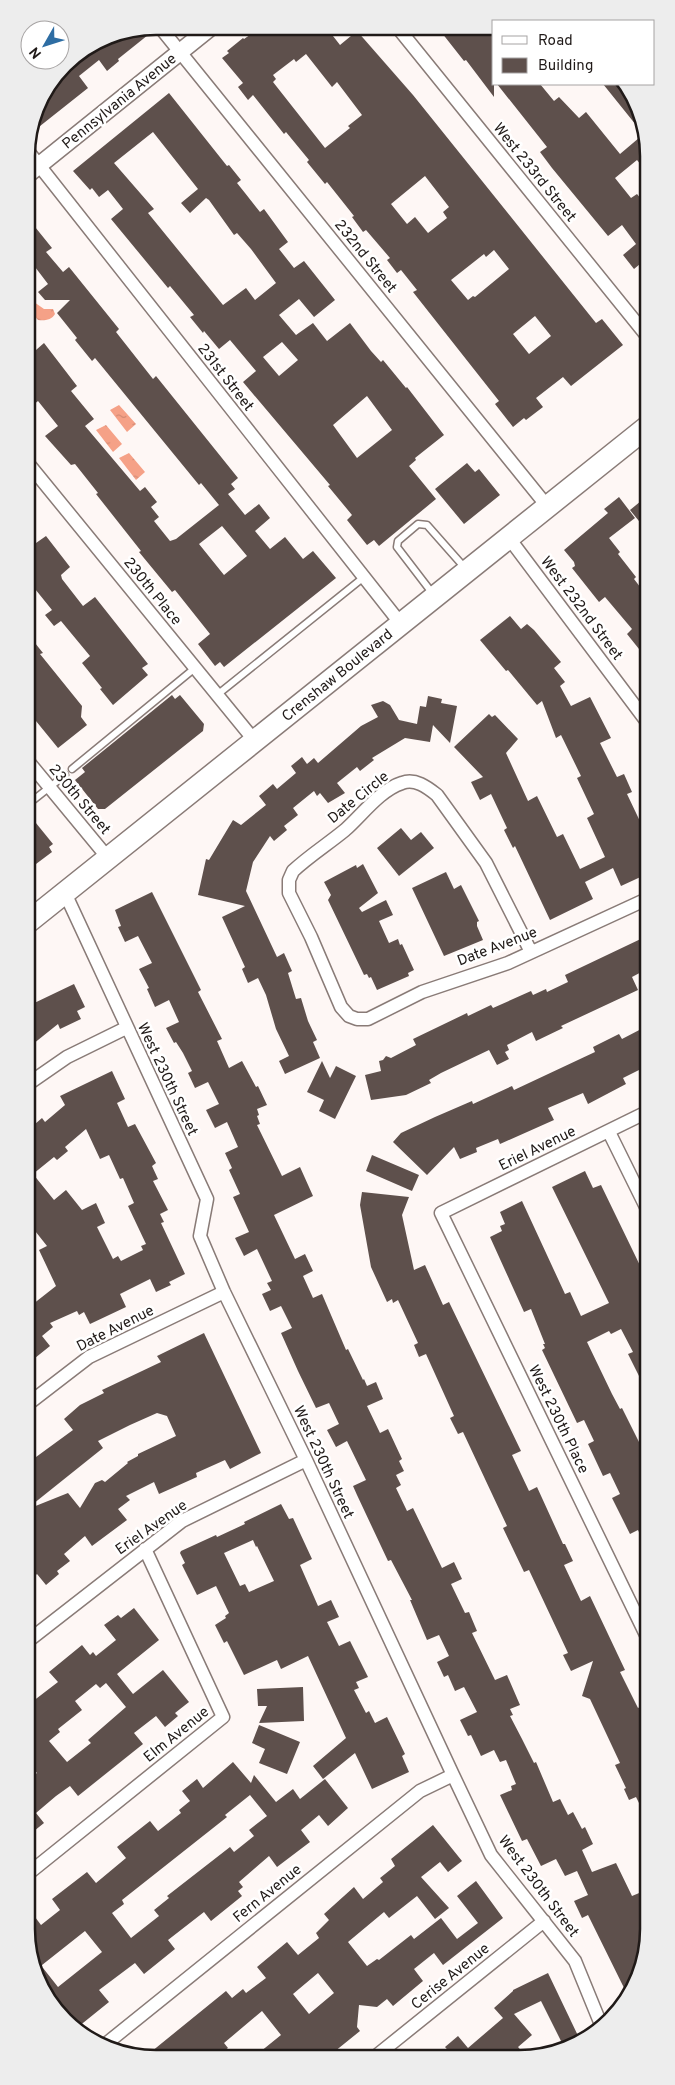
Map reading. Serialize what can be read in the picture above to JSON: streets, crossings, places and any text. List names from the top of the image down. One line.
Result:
{"streets":{"main road":["Crenshaw Boulevard"],"street":["Pennsylvania Avenue","West 233rd Street","232nd Street","231st Street","230th Place","West 232nd Street","Date Circle","230th Street","Date Avenue","West 230th Street","Eriel Avenue","West 230th Place","Elm Avenue","Fern Avenue","Cerise Avenue"]},"crossings":[["Pennsylvania Avenue","232nd Street"],["232nd Street","Crenshaw Boulevard"],["231st Street","Crenshaw Boulevard"],["230th Place","Crenshaw Boulevard"],["West 232nd Street","Crenshaw Boulevard"],["Crenshaw Boulevard","230th Street"],["Crenshaw Boulevard","West 230th Street"],["Date Circle","Date Avenue"],["Date Avenue","West 230th Street"],["West 230th Street","Eriel Avenue"],["West 230th Street","Fern Avenue"],["West 230th Street","Cerise Avenue"],["Eriel Avenue","West 230th Place"],["Eriel Avenue","Elm Avenue"]],"legend":["Road","Building"],"north":"bottom left"}
